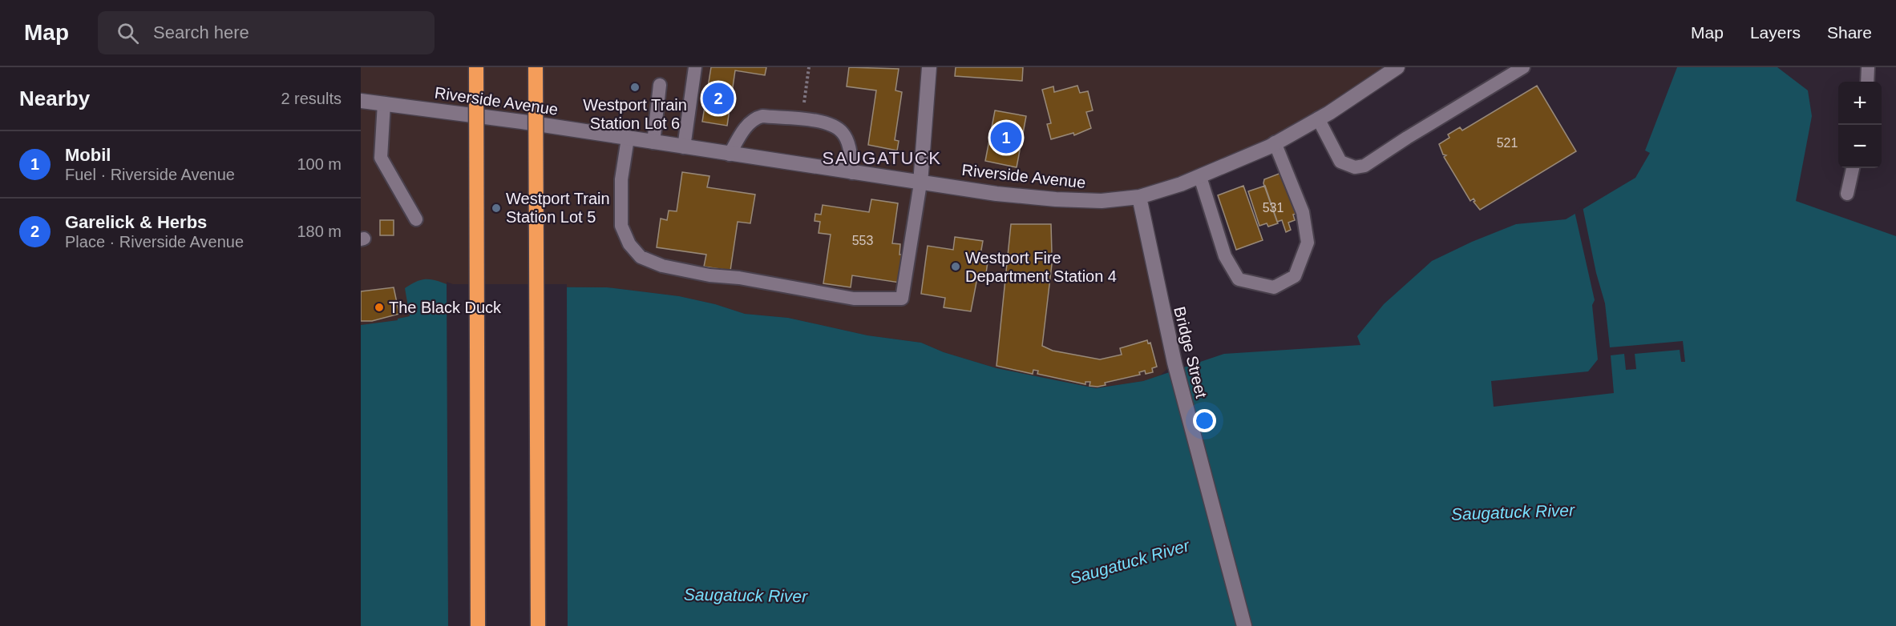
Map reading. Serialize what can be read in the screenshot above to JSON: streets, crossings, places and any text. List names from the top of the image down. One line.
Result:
{"streets":{"main road":["Riverside Avenue","Bridge Street"]},"crossings":[["Riverside Avenue","Bridge Street"]],"districts":["SAUGATUCK"],"water":["Saugatuck River"],"places":["Westport Train Station Lot 6","Westport Train Station Lot 5","Westport Fire Department Station 4","The Black Duck"],"house_numbers":["521","531","553"],"page":{"header":"Map","search":"Search here","nav":["Map","Layers","Share"],"heading":["Nearby","2 results"],"pins":["2","1"],"map_buttons":["+","−"],"list":[{"mark":"1","name":"Mobil","note":"Fuel · Riverside Avenue","value":"100 m"},{"mark":"2","name":"Garelick & Herbs","note":"Place · Riverside Avenue","value":"180 m"}]}}
